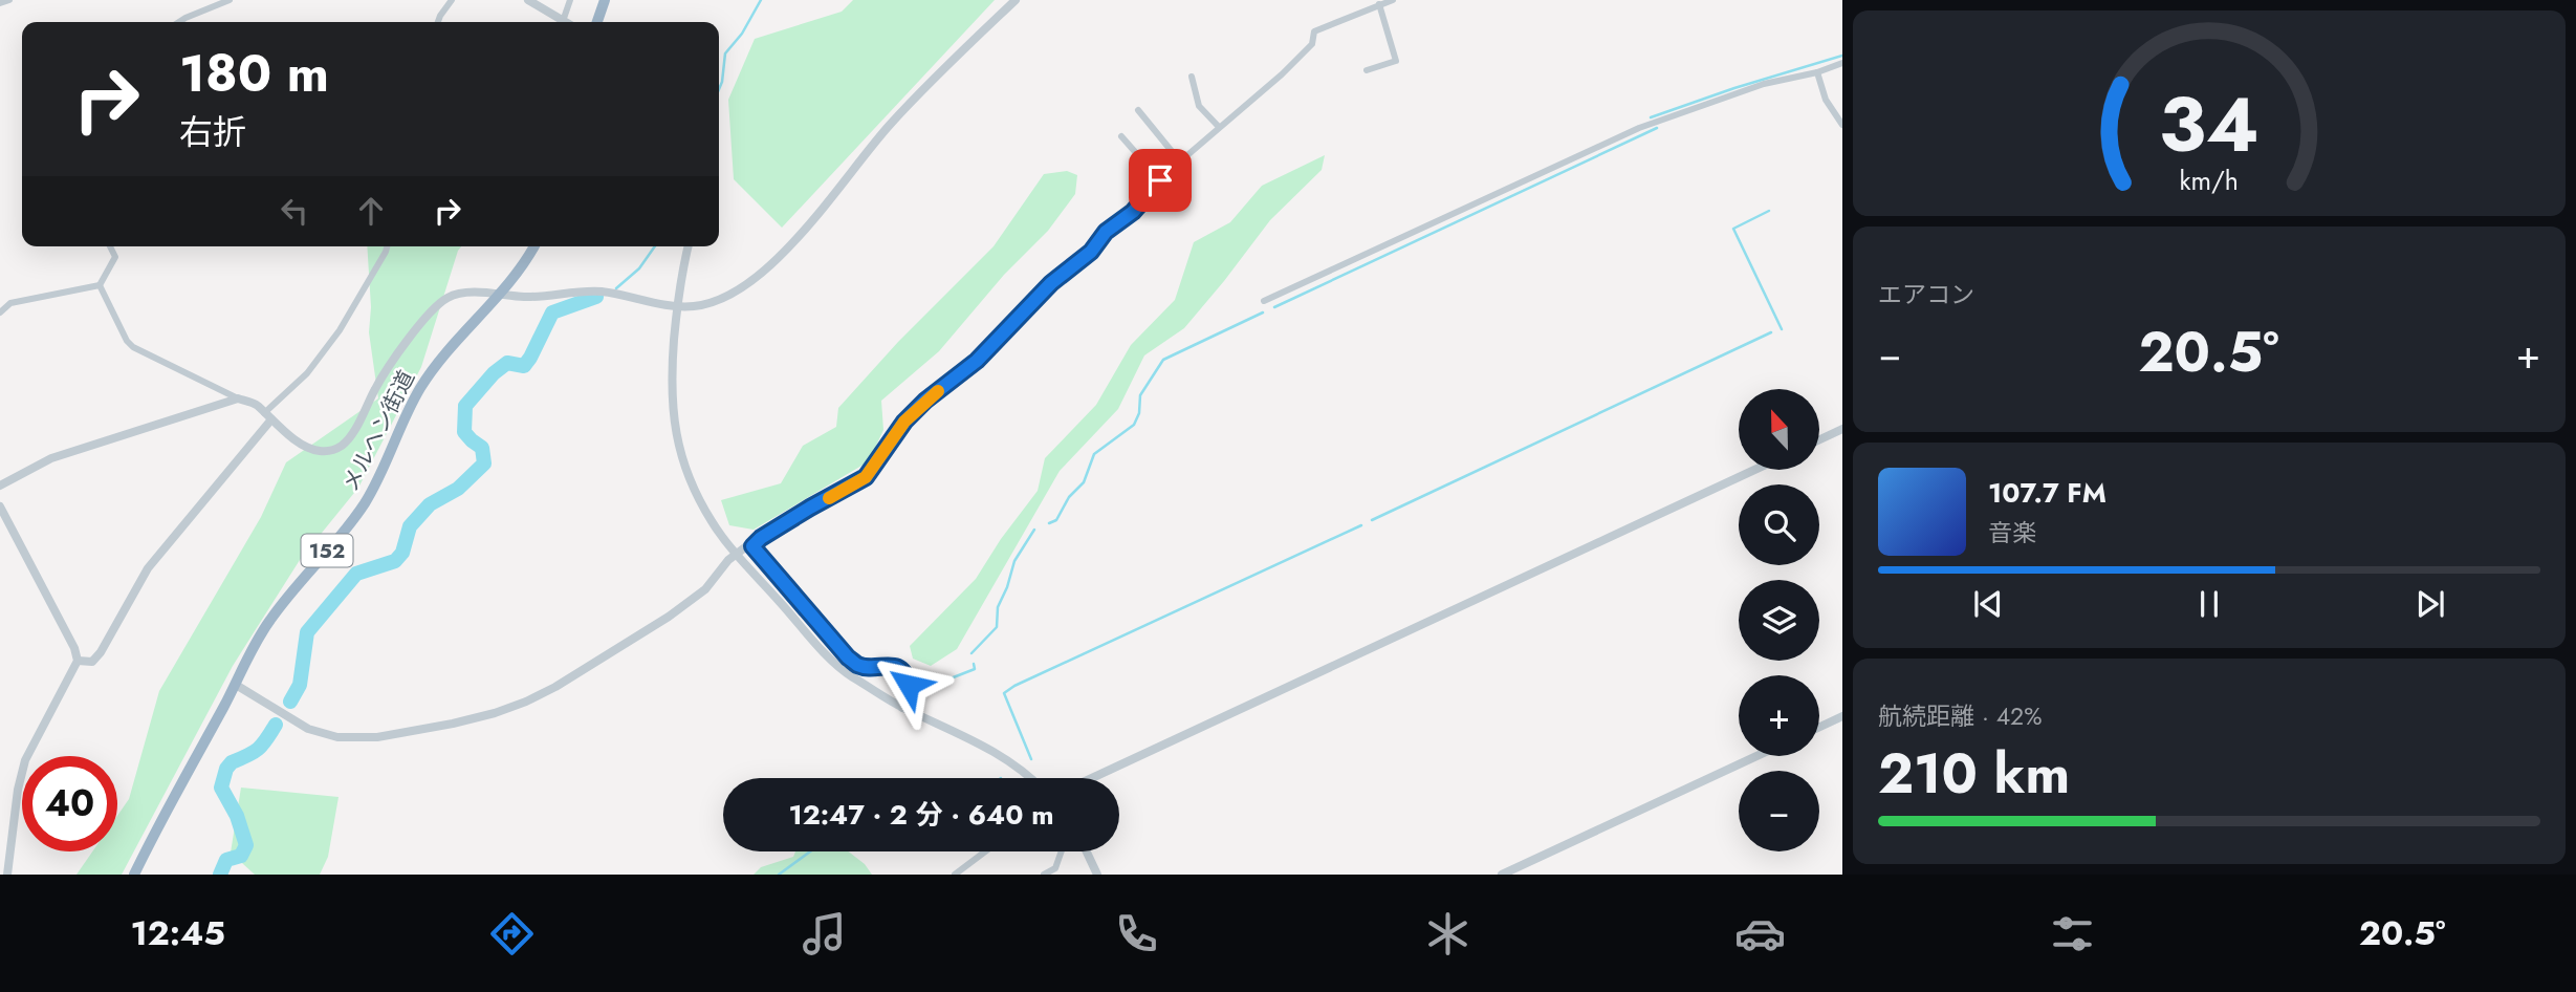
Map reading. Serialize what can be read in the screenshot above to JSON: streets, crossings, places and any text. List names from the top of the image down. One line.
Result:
{"streets":{"highway":["メルヘン街道","152"]},"north":"top","page":{"turn":["180 m","右折"],"tile":["エアコン",["航続距離 · 42%","210 km"]],"heat":["−","20.5°","+"],"map_buttons":["+","−"],"song":["107.7 FM","音楽"],"limit":"40","trip":"12:47 · 2 分 · 640 m","tabs":["12:45","20.5°"],"gauge":["34","km/h"]}}
